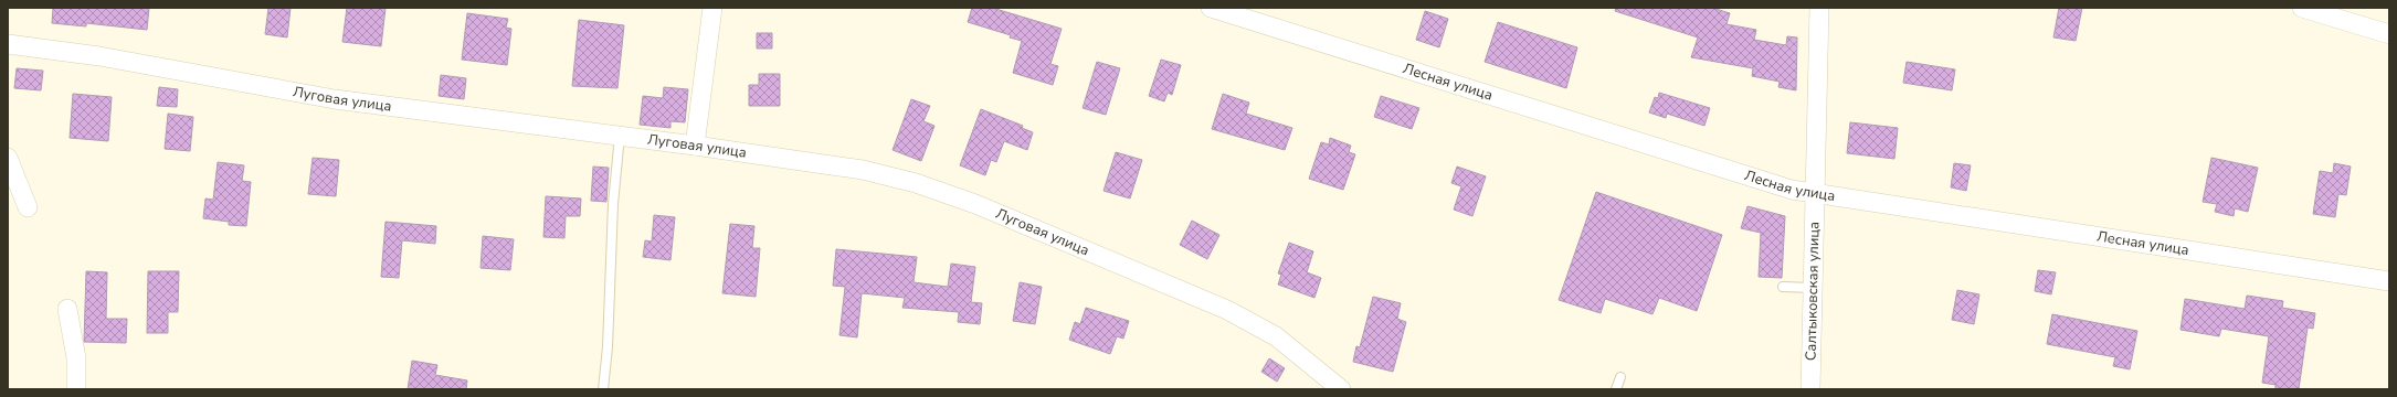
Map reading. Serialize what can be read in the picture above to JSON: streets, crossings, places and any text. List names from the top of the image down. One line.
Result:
{"streets":{"street":["Лесная улица","Луговая улица","Салтыковская улица"]},"crossings":[["Лесная улица","Салтыковская улица"]]}
